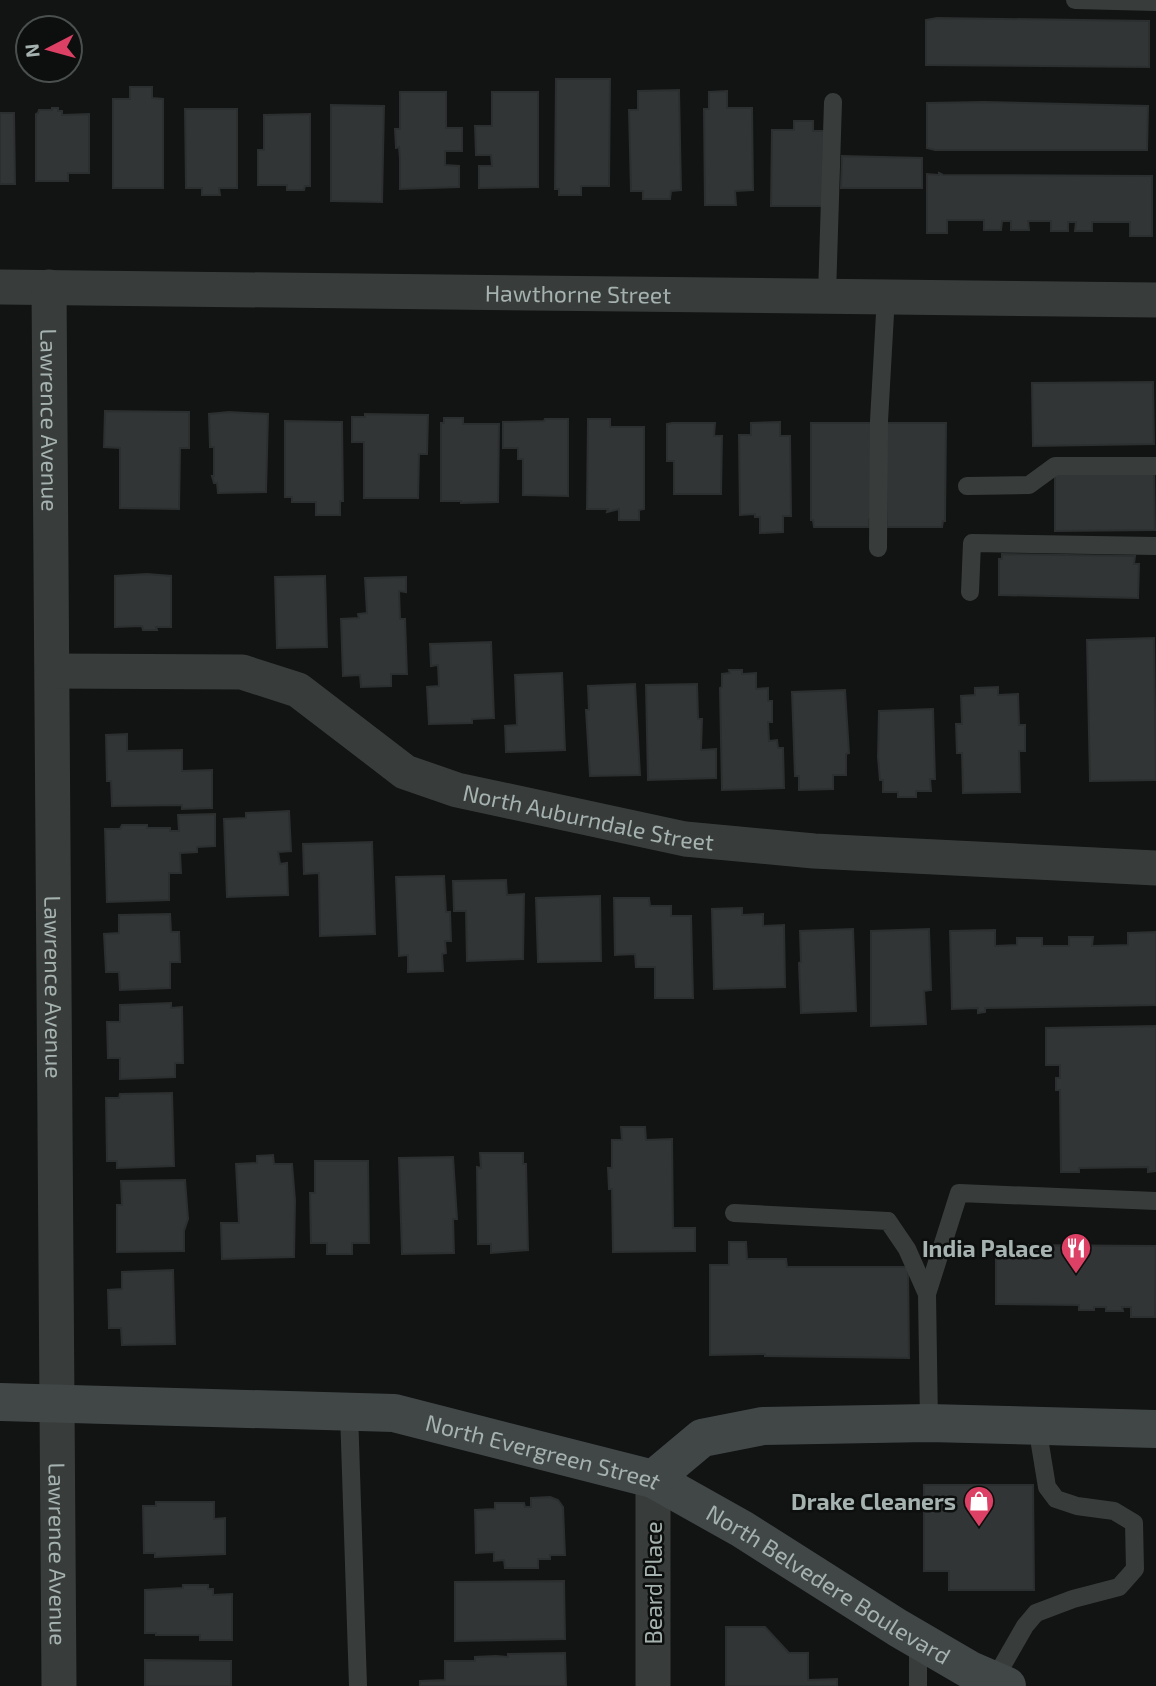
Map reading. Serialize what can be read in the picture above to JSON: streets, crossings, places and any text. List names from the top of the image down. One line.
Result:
{"streets":{"street":["Hawthorne Street","Lawrence Avenue","North Auburndale Street","North Evergreen Street","Beard Place","North Belvedere Boulevard"]},"crossings":[["Hawthorne Street","Lawrence Avenue"],["Lawrence Avenue","North Auburndale Street"],["Lawrence Avenue","North Evergreen Street"],["North Evergreen Street","Beard Place"],["North Evergreen Street","North Belvedere Boulevard"],["Beard Place","North Belvedere Boulevard"]],"places":{"restaurant":["India Palace"],"shop":["Drake Cleaners"]},"north":"left"}
